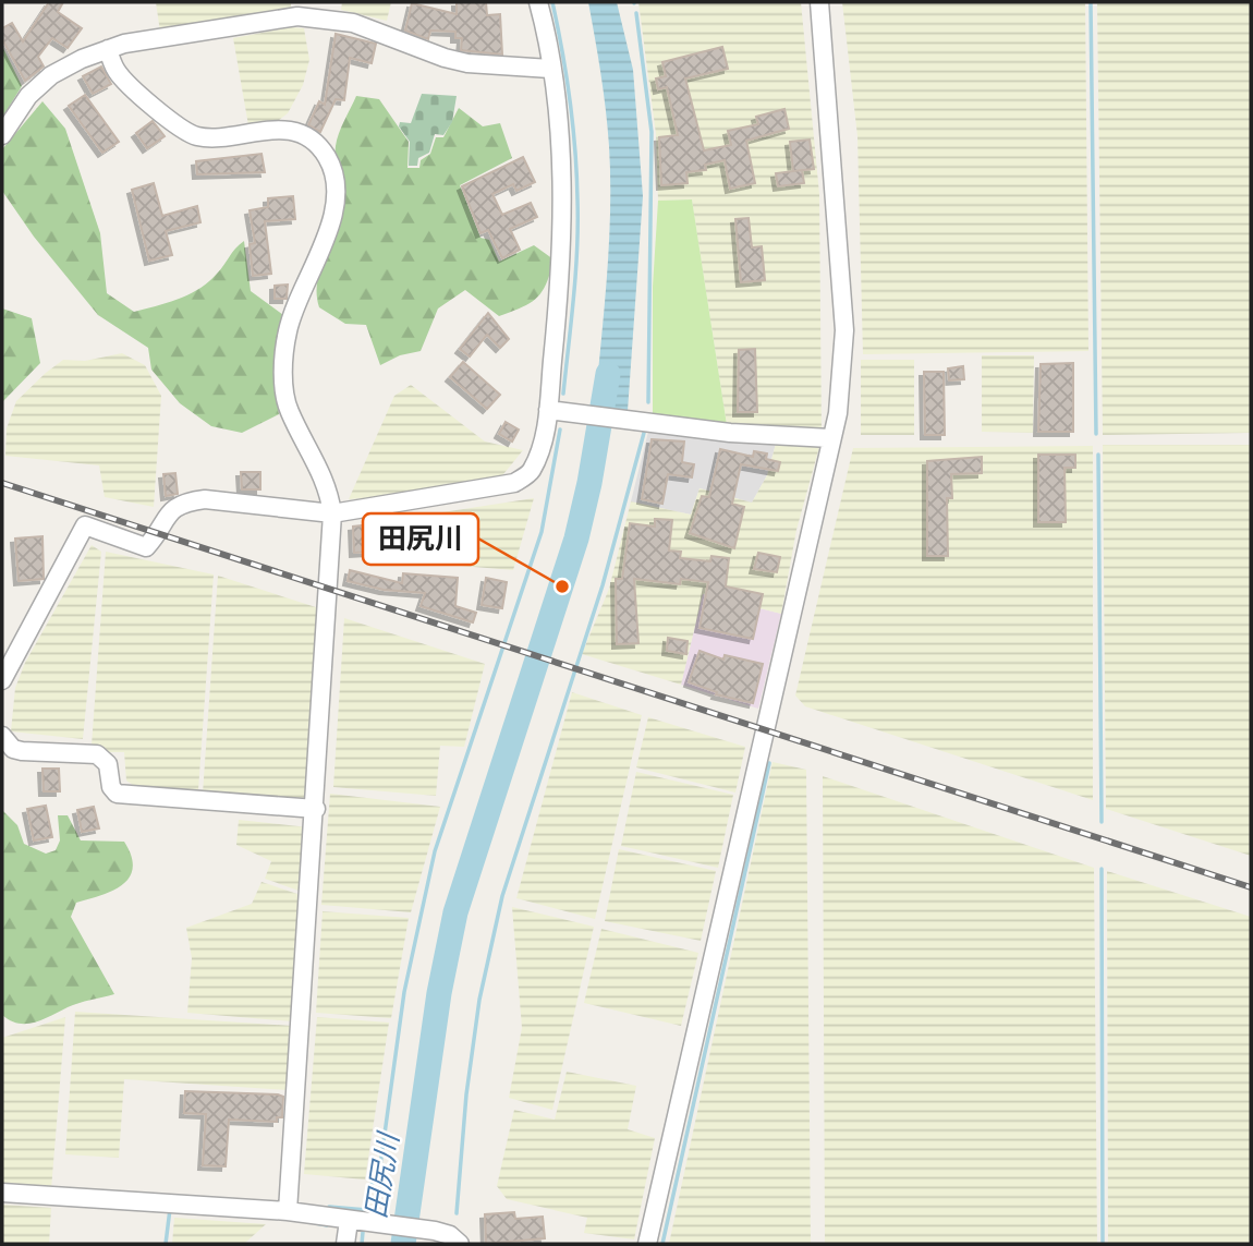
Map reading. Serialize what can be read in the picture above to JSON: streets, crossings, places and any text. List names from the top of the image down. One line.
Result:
{"water":["田尻川"],"places":["田尻川"]}
